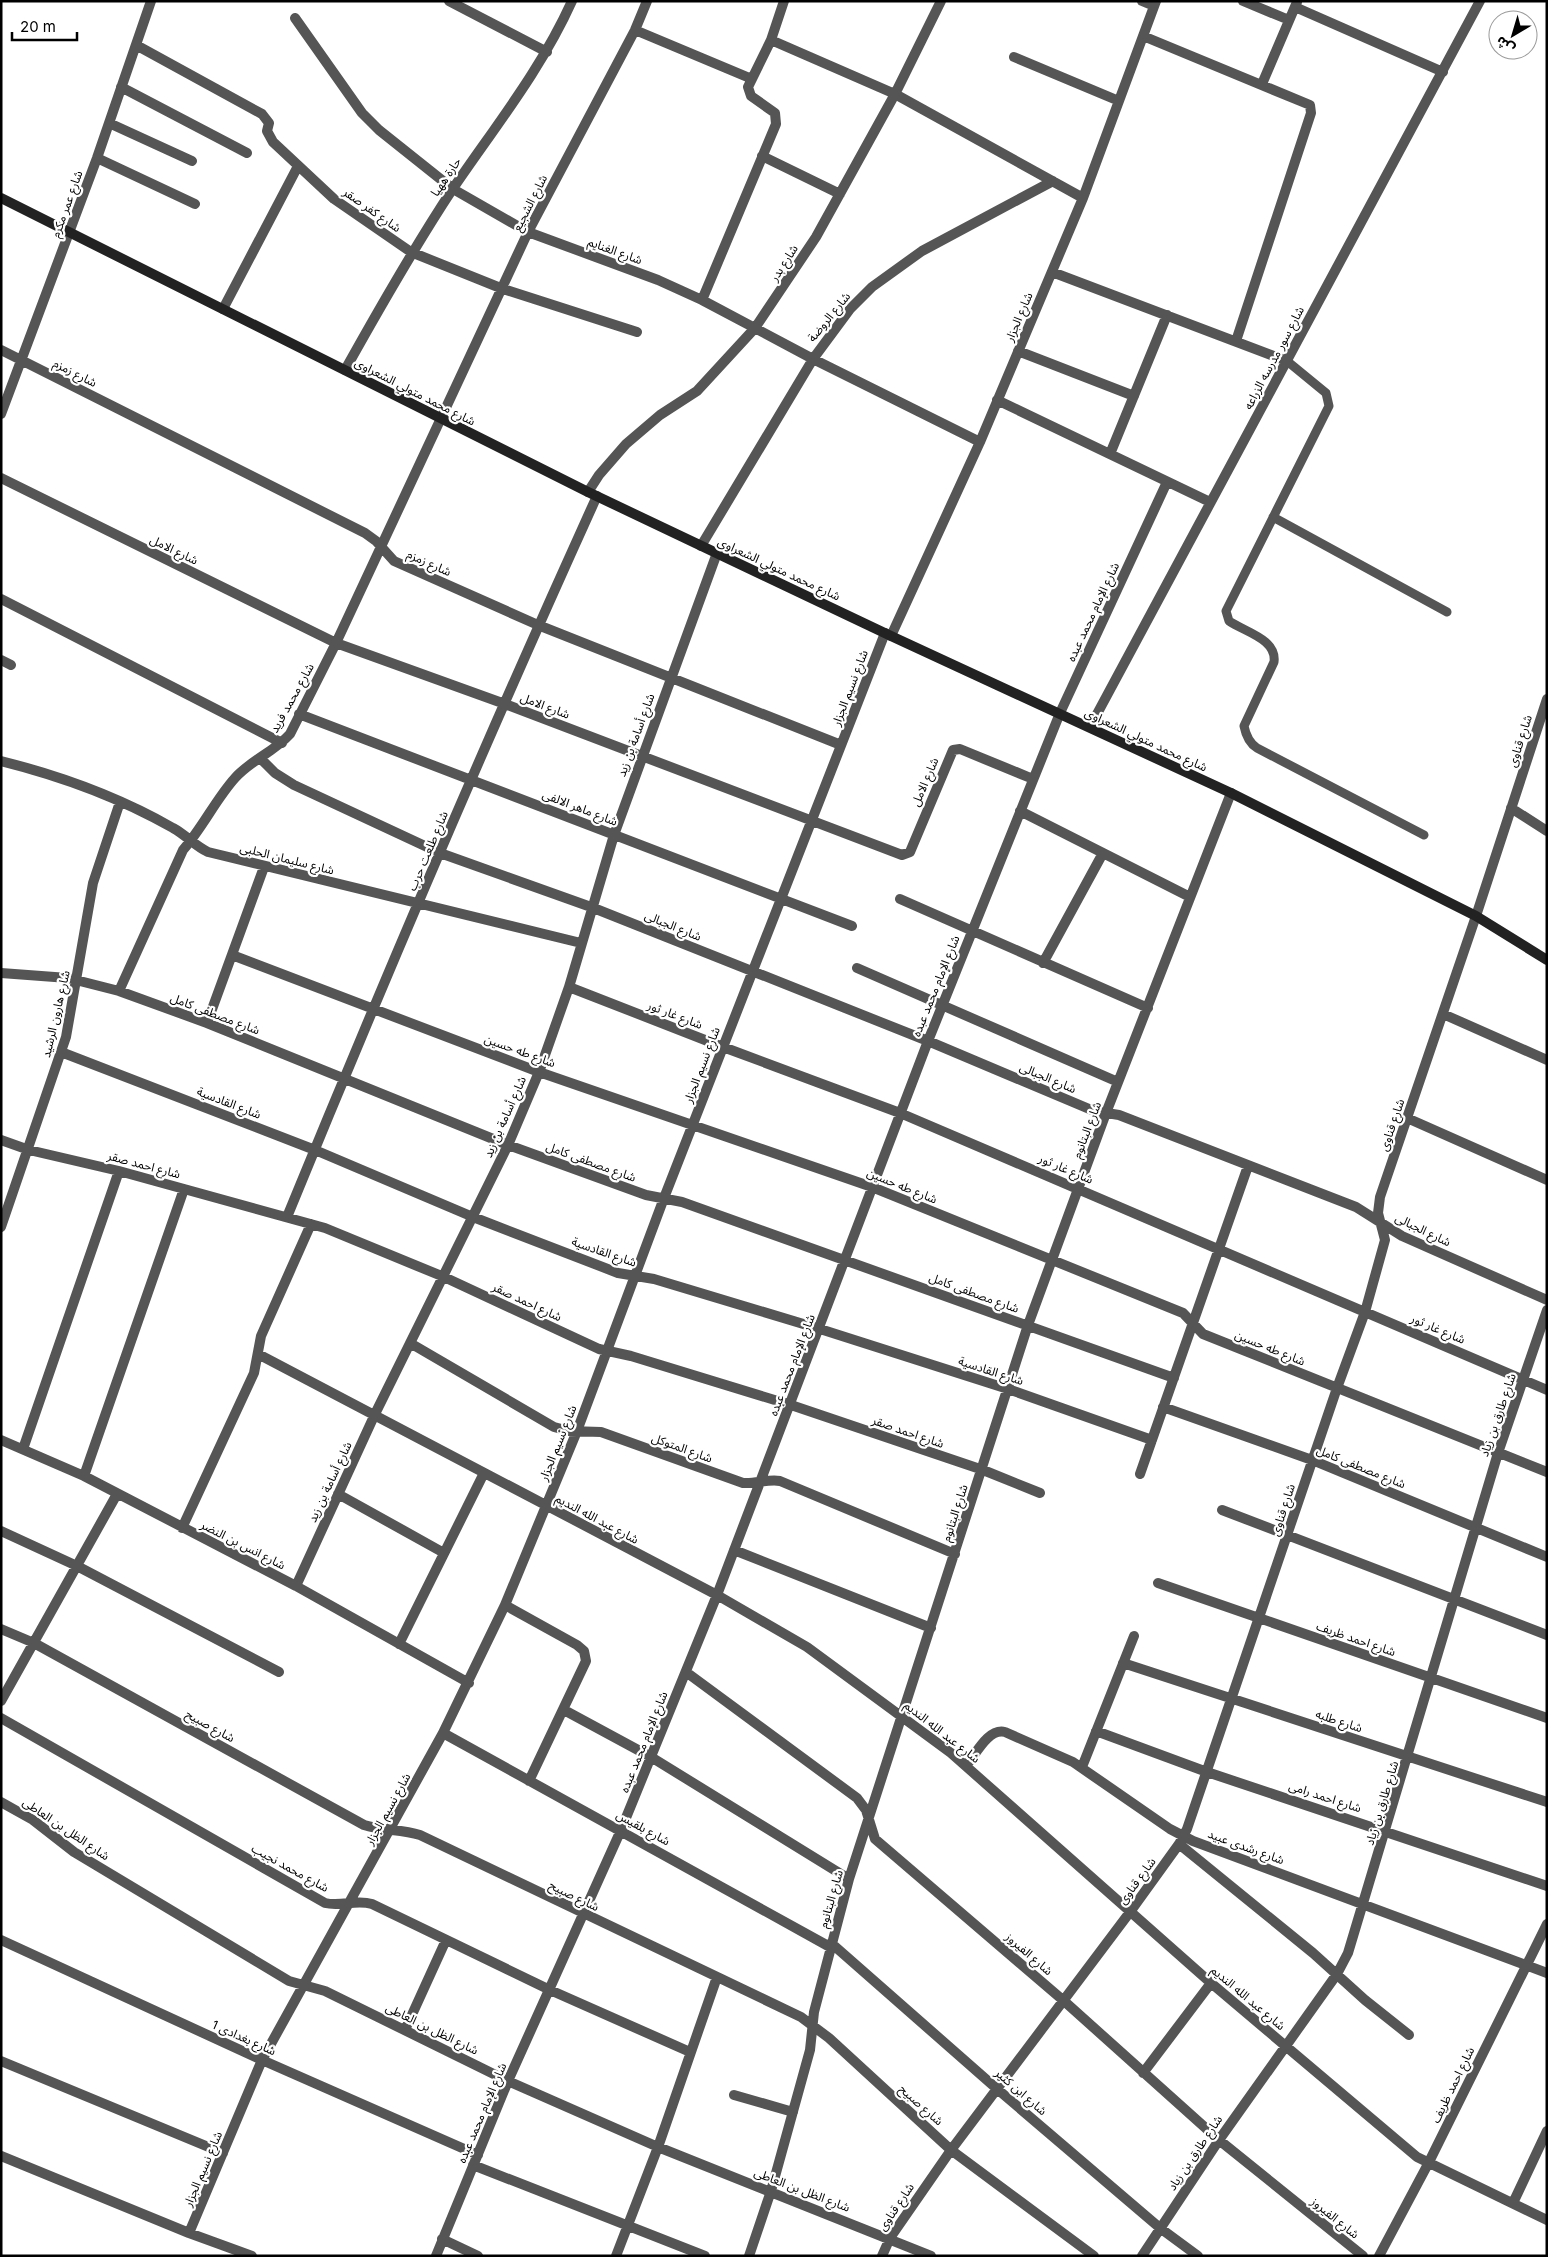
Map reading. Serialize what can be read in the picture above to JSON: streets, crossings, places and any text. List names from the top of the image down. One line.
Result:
{"streets":{"street":["حارة ههيا","شارع الشجيع","شارع عمر مكرم","شارع كفر صقر","شارع الغنايم","شارع بدر","شارع الروضة","شارع الجزار","شارع سور مدرسه الزراعه","شارع زمزم","شارع محمد متولي الشعراوى","شارع الامل","شارع الإمام محمد عبده","شارع نسيم الجزار","شارع محمد فريد","شارع أسامة بن زيد","شارع قناوى","شارع ماهر الالفى","شارع طلعت حرب","شارع سليمان الحلبى","شارع الجبالى","شارع هارون الرشيد","شارع مصطفى كامل","شارع غار ثور","شارع طه حسين","شارع القادسية","شارع البتانوم","شارع احمد صقر","شارع طارق بن زياد","شارع المتوكل","شارع عبد الله النديم","شارع انس بن النضر","شارع احمد ظريف","شارع طلبه","شارع صبيح","شارع احمد رامى","شارع بلقيس","شارع الظل بن العاطى","شارع رشدى عبيد","شارع محمد نجيب","شارع الفيروز","شارع بغدادى 1","شارع ابن كثير"]},"crossings":[["حارة ههيا","شارع كفر صقر"],["حارة ههيا","شارع الغنايم"],["حارة ههيا","شارع محمد متولي الشعراوى"],["شارع الشجيع","شارع كفر صقر"],["شارع الشجيع","شارع الغنايم"],["شارع الشجيع","شارع محمد متولي الشعراوى"],["شارع الشجيع","شارع محمد فريد"],["شارع عمر مكرم","شارع كفر صقر"],["شارع عمر مكرم","شارع زمزم"],["شارع عمر مكرم","شارع محمد متولي الشعراوى"],["شارع الغنايم","شارع بدر"],["شارع الغنايم","شارع الروضة"],["شارع الغنايم","شارع الجزار"],["شارع بدر","شارع محمد متولي الشعراوى"],["شارع بدر","شارع طلعت حرب"],["شارع الروضة","شارع محمد متولي الشعراوى"],["شارع الجزار","شارع محمد متولي الشعراوى"],["شارع الجزار","شارع نسيم الجزار"],["شارع سور مدرسه الزراعه","شارع محمد متولي الشعراوى"],["شارع زمزم","شارع نسيم الجزار"],["شارع زمزم","شارع محمد فريد"],["شارع زمزم","شارع أسامة بن زيد"],["شارع زمزم","شارع طلعت حرب"],["شارع محمد متولي الشعراوى","شارع الإمام محمد عبده"],["شارع محمد متولي الشعراوى","شارع نسيم الجزار"],["شارع محمد متولي الشعراوى","شارع محمد فريد"],["شارع محمد متولي الشعراوى","شارع أسامة بن زيد"],["شارع محمد متولي الشعراوى","شارع قناوى"],["شارع محمد متولي الشعراوى","شارع طلعت حرب"],["شارع محمد متولي الشعراوى","شارع البتانوم"],["شارع الامل","شارع الإمام محمد عبده"],["شارع الامل","شارع نسيم الجزار"],["شارع الامل","شارع محمد فريد"],["شارع الامل","شارع أسامة بن زيد"],["شارع الامل","شارع طلعت حرب"],["شارع الإمام محمد عبده","شارع الجبالى"],["شارع الإمام محمد عبده","شارع مصطفى كامل"],["شارع الإمام محمد عبده","شارع غار ثور"],["شارع الإمام محمد عبده","شارع طه حسين"],["شارع الإمام محمد عبده","شارع القادسية"],["شارع الإمام محمد عبده","شارع احمد صقر"],["شارع الإمام محمد عبده","شارع المتوكل"],["شارع الإمام محمد عبده","شارع عبد الله النديم"],["شارع الإمام محمد عبده","شارع صبيح"],["شارع الإمام محمد عبده","شارع بلقيس"],["شارع الإمام محمد عبده","شارع الظل بن العاطى"],["شارع الإمام محمد عبده","شارع محمد نجيب"],["شارع الإمام محمد عبده","شارع الفيروز"],["شارع الإمام محمد عبده","شارع بغدادى 1"],["شارع نسيم الجزار","شارع ماهر الالفى"],["شارع نسيم الجزار","شارع الجبالى"],["شارع نسيم الجزار","شارع مصطفى كامل"],["شارع نسيم الجزار","شارع غار ثور"],["شارع نسيم الجزار","شارع طه حسين"],["شارع نسيم الجزار","شارع القادسية"],["شارع نسيم الجزار","شارع احمد صقر"],["شارع نسيم الجزار","شارع المتوكل"],["شارع نسيم الجزار","شارع عبد الله النديم"],["شارع نسيم الجزار","شارع انس بن النضر"],["شارع نسيم الجزار","شارع صبيح"],["شارع نسيم الجزار","شارع بلقيس"],["شارع نسيم الجزار","شارع الظل بن العاطى"],["شارع نسيم الجزار","شارع محمد نجيب"],["شارع نسيم الجزار","شارع بغدادى 1"],["شارع محمد فريد","شارع ماهر الالفى"],["شارع محمد فريد","شارع سليمان الحلبى"],["شارع محمد فريد","شارع الجبالى"],["شارع محمد فريد","شارع مصطفى كامل"],["شارع أسامة بن زيد","شارع ماهر الالفى"],["شارع أسامة بن زيد","شارع سليمان الحلبى"],["شارع أسامة بن زيد","شارع الجبالى"],["شارع أسامة بن زيد","شارع مصطفى كامل"],["شارع أسامة بن زيد","شارع غار ثور"],["شارع أسامة بن زيد","شارع طه حسين"],["شارع أسامة بن زيد","شارع القادسية"],["شارع أسامة بن زيد","شارع احمد صقر"],["شارع أسامة بن زيد","شارع المتوكل"],["شارع أسامة بن زيد","شارع عبد الله النديم"],["شارع أسامة بن زيد","شارع انس بن النضر"],["شارع قناوى","شارع الجبالى"],["شارع قناوى","شارع مصطفى كامل"],["شارع قناوى","شارع غار ثور"],["شارع قناوى","شارع طه حسين"],["شارع قناوى","شارع عبد الله النديم"],["شارع قناوى","شارع احمد ظريف"],["شارع قناوى","شارع طلبه"],["شارع قناوى","شارع صبيح"],["شارع قناوى","شارع احمد رامى"],["شارع قناوى","شارع الظل بن العاطى"],["شارع قناوى","شارع رشدى عبيد"],["شارع قناوى","شارع الفيروز"],["شارع قناوى","شارع ابن كثير"],["شارع ماهر الالفى","شارع طلعت حرب"],["شارع طلعت حرب","شارع سليمان الحلبى"],["شارع طلعت حرب","شارع الجبالى"],["شارع طلعت حرب","شارع مصطفى كامل"],["شارع طلعت حرب","شارع طه حسين"],["شارع طلعت حرب","شارع القادسية"],["شارع طلعت حرب","شارع احمد صقر"],["شارع سليمان الحلبى","شارع هارون الرشيد"],["شارع الجبالى","شارع البتانوم"],["شارع هارون الرشيد","شارع مصطفى كامل"],["شارع هارون الرشيد","شارع القادسية"],["شارع هارون الرشيد","شارع احمد صقر"],["شارع مصطفى كامل","شارع البتانوم"],["شارع مصطفى كامل","شارع طارق بن زياد"],["شارع غار ثور","شارع البتانوم"],["شارع غار ثور","شارع طارق بن زياد"],["شارع طه حسين","شارع البتانوم"],["شارع طه حسين","شارع طارق بن زياد"],["شارع القادسية","شارع البتانوم"],["شارع البتانوم","شارع احمد صقر"],["شارع البتانوم","شارع المتوكل"],["شارع البتانوم","شارع عبد الله النديم"],["شارع البتانوم","شارع صبيح"],["شارع البتانوم","شارع بلقيس"],["شارع البتانوم","شارع الظل بن العاطى"],["شارع البتانوم","شارع الفيروز"],["شارع البتانوم","شارع ابن كثير"],["شارع طارق بن زياد","شارع عبد الله النديم"],["شارع طارق بن زياد","شارع احمد ظريف"],["شارع طارق بن زياد","شارع طلبه"],["شارع طارق بن زياد","شارع احمد رامى"],["شارع طارق بن زياد","شارع رشدى عبيد"],["شارع طارق بن زياد","شارع الفيروز"],["شارع طارق بن زياد","شارع ابن كثير"],["شارع عبد الله النديم","شارع احمد ظريف"],["شارع عبد الله النديم","شارع رشدى عبيد"],["شارع احمد ظريف","شارع رشدى عبيد"],["شارع بلقيس","شارع ابن كثير"]],"scale_bar":"20 m","north":"bottom left"}
